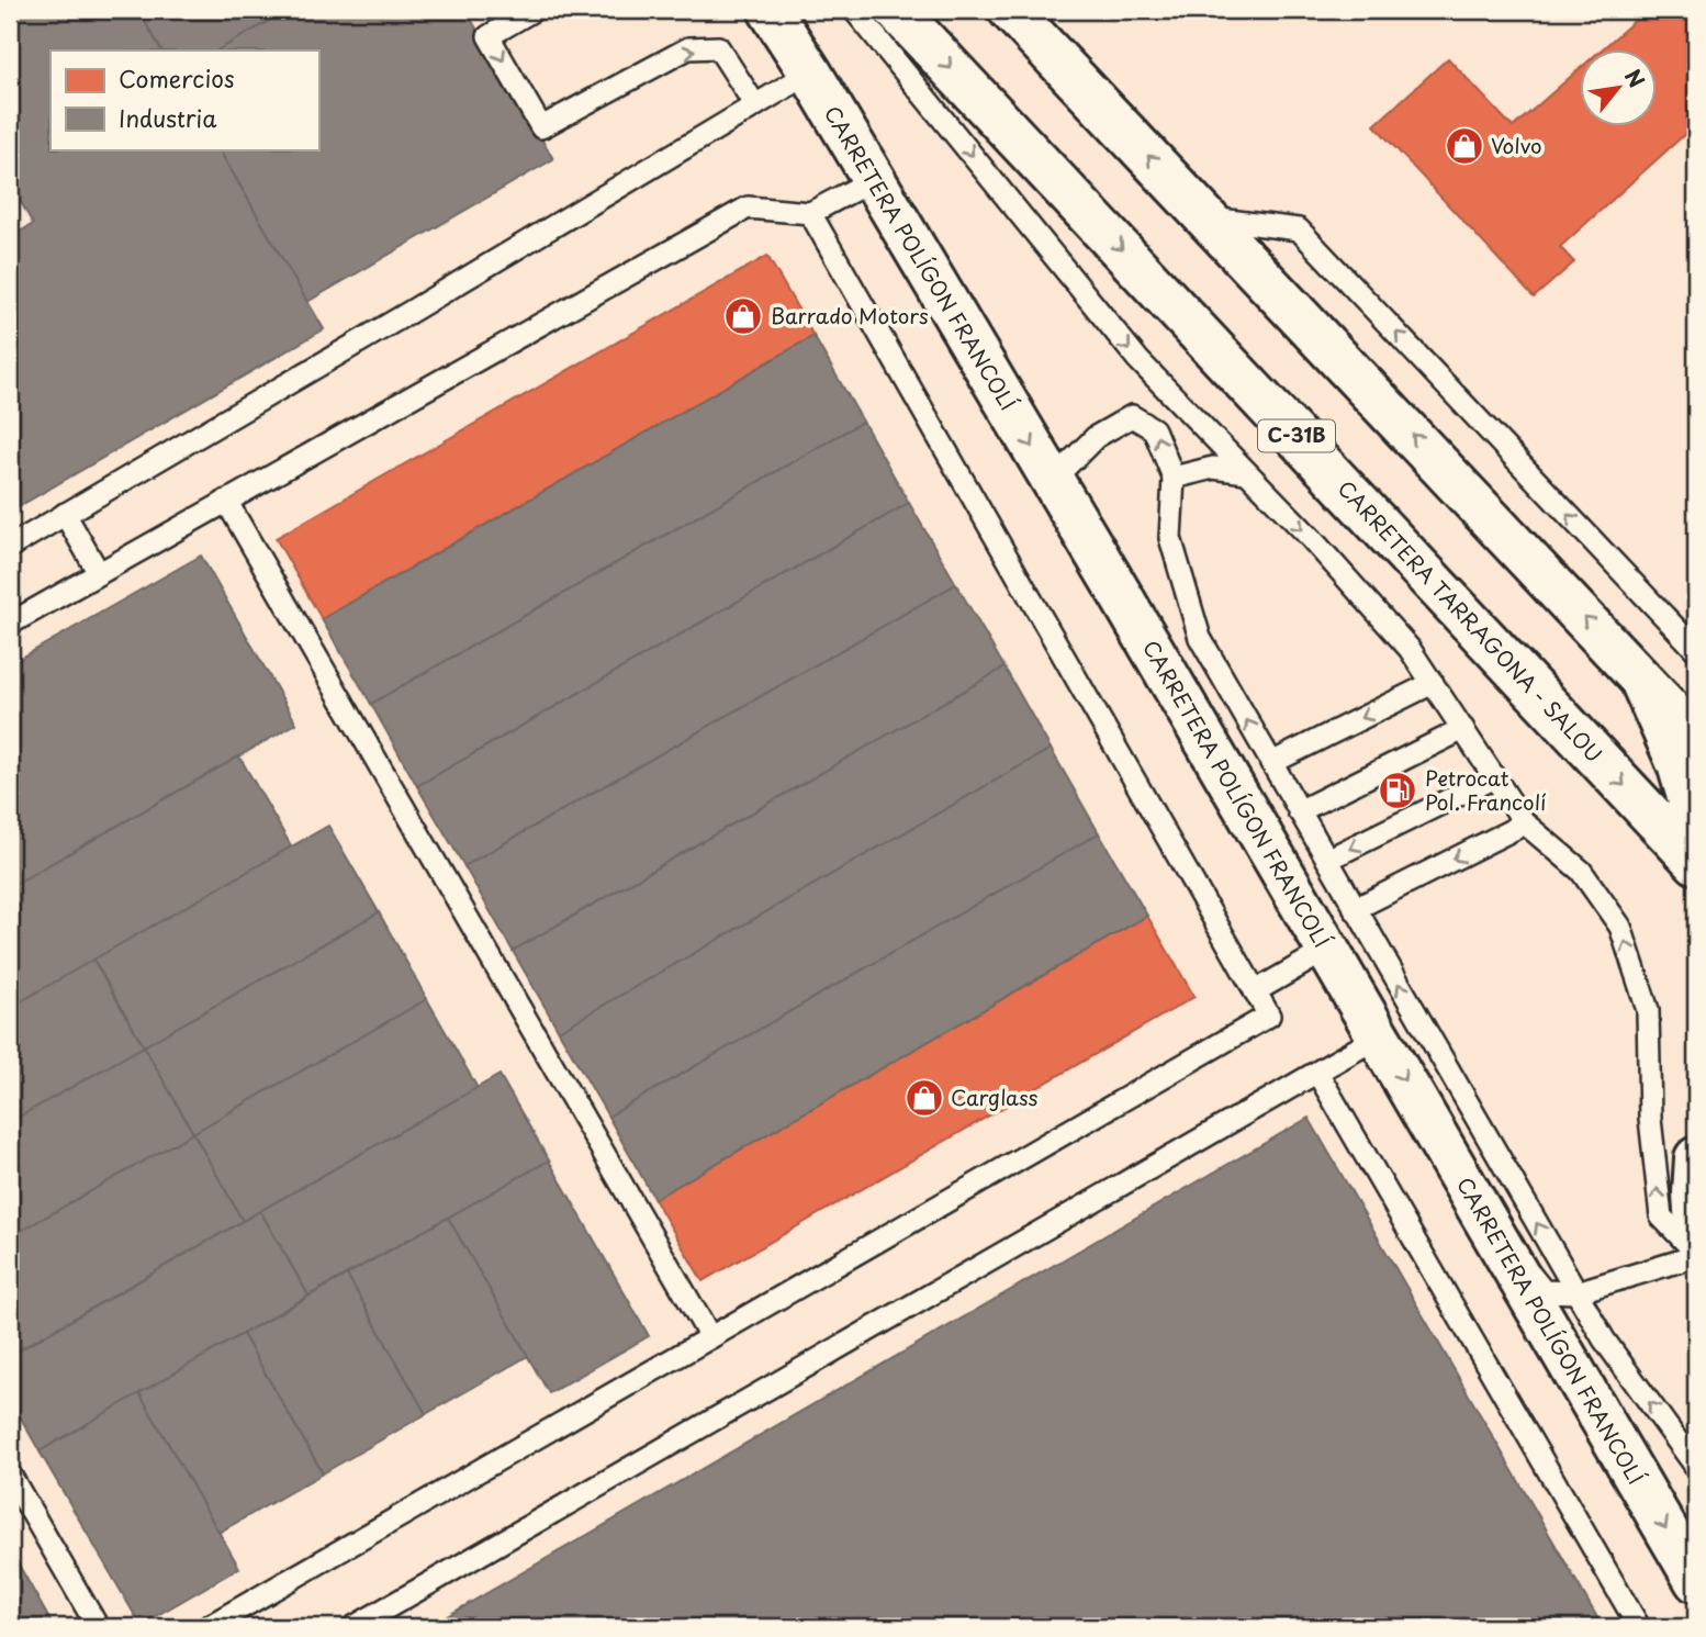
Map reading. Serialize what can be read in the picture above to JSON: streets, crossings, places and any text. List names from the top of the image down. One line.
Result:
{"streets":{"main road":["CARRETERA POLÍGON FRANCOLÍ","C-31B","CARRETERA TARRAGONA - SALOU"]},"places":{"shop":["Volvo","Barrado Motors","Carglass"],"fuel station":["Petrocat Pol. Francolí"]},"legend":["Comercios","Industria"],"north":"top right"}
